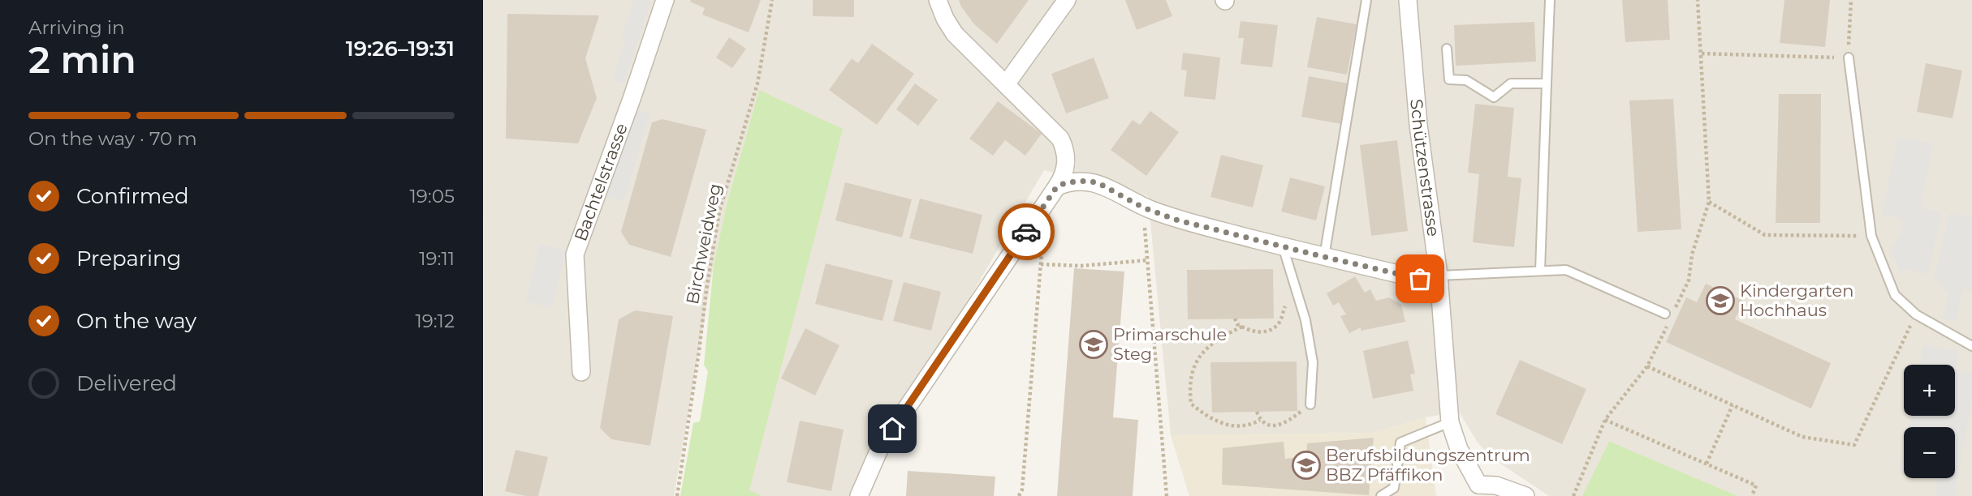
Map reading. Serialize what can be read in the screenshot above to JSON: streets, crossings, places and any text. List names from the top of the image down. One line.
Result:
{"streets":{"street":["Schützenstrasse","Bachtelstrasse"],"path":["Birchweidweg"]},"places":{"school or university":["Kindergarten Hochhaus","Primarschule Steg","Berufsbildungszentrum BBZ Pfäffikon"]},"page":{"heading":["2 min","Arriving in","19:26–19:31"],"bar":"On the way · 70 m","list":[["Confirmed","19:05"],["Preparing","19:11"],["On the way","19:12"],"Delivered"],"map_buttons":["+","−"]}}
